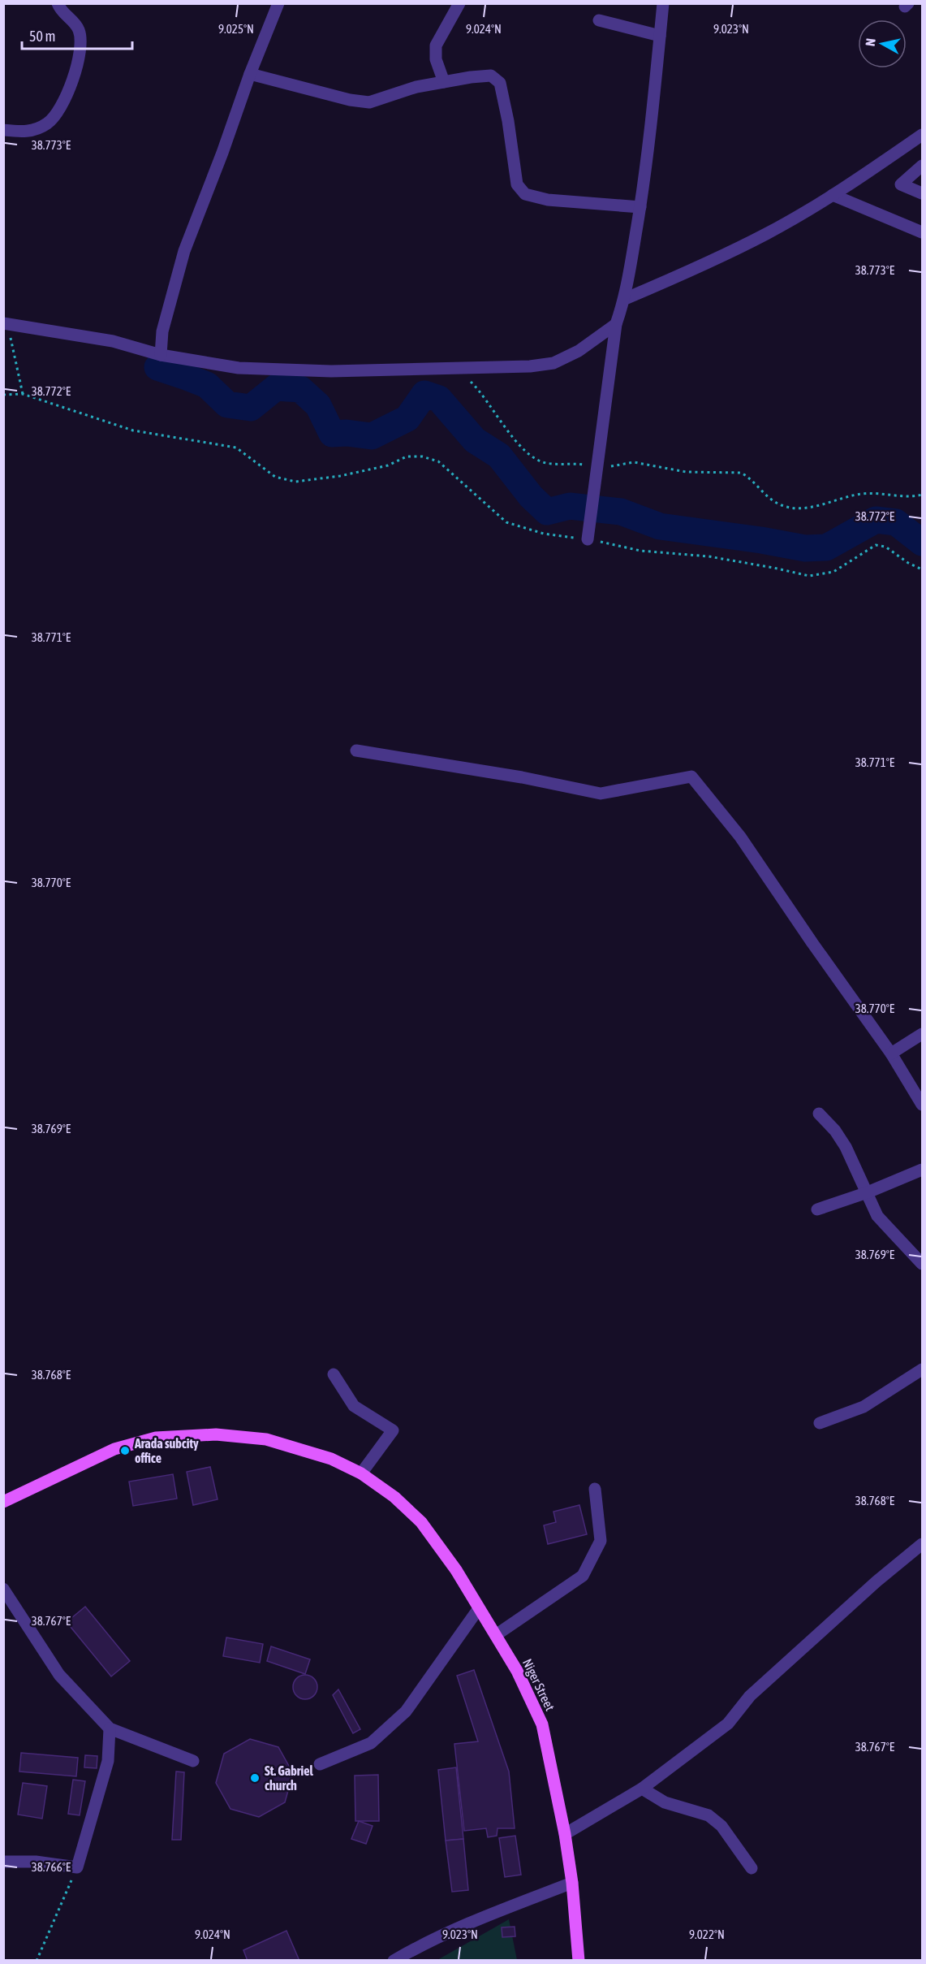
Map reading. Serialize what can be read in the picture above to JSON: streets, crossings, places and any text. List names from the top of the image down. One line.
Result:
{"streets":{"main road":["Niger Street"]},"places":["Arada subcity office","St. Gabriel church"],"scale_bar":"50 m","north":"left","coordinates":["9.025°N","9.024°N","9.023°N","38.773°E","38.772°E","38.771°E","38.770°E","38.769°E","38.768°E","38.767°E","38.766°E","9.022°N"]}
